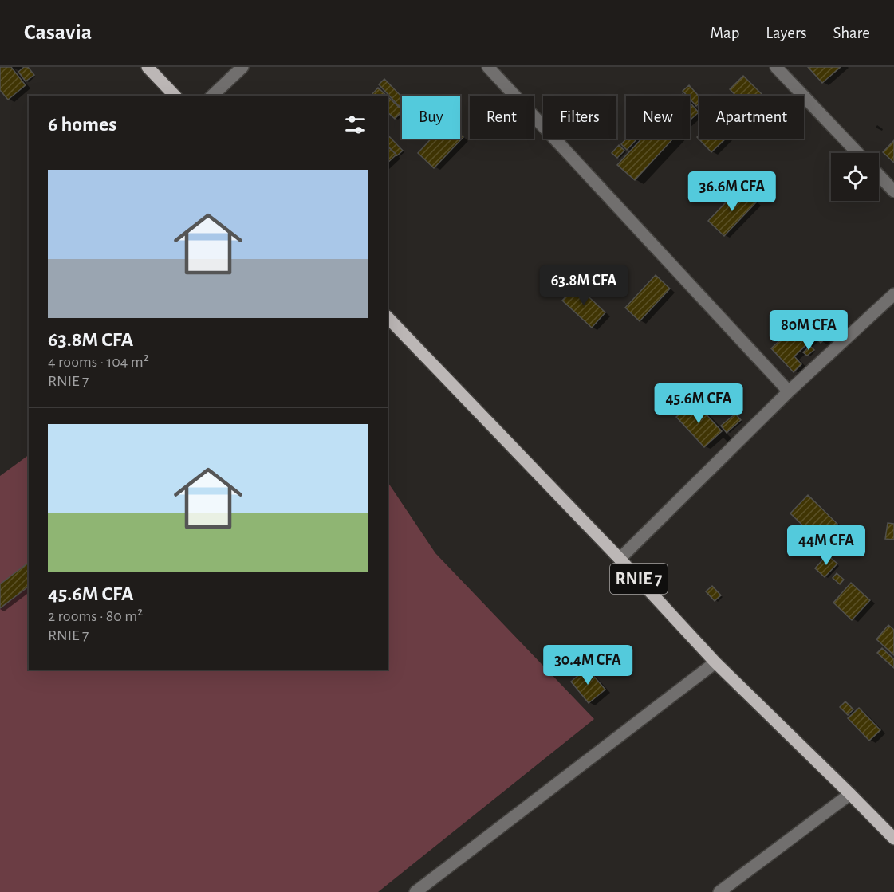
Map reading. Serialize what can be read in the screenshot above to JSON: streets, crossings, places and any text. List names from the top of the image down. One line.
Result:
{"streets":{"main road":["RNIE 7"]},"page":{"header":"Casavia","nav":["Map","Layers","Share"],"chip":["Buy","Rent","Filters","New","Apartment"],"heading":"6 homes","list":[{"name":"63.8M CFA","note":"4 rooms · 104 m² · RNIE 7"},{"name":"45.6M CFA","note":"2 rooms · 80 m² · RNIE 7"}],"price":["36.6M CFA","63.8M CFA","80M CFA","45.6M CFA","44M CFA","30.4M CFA"]}}
